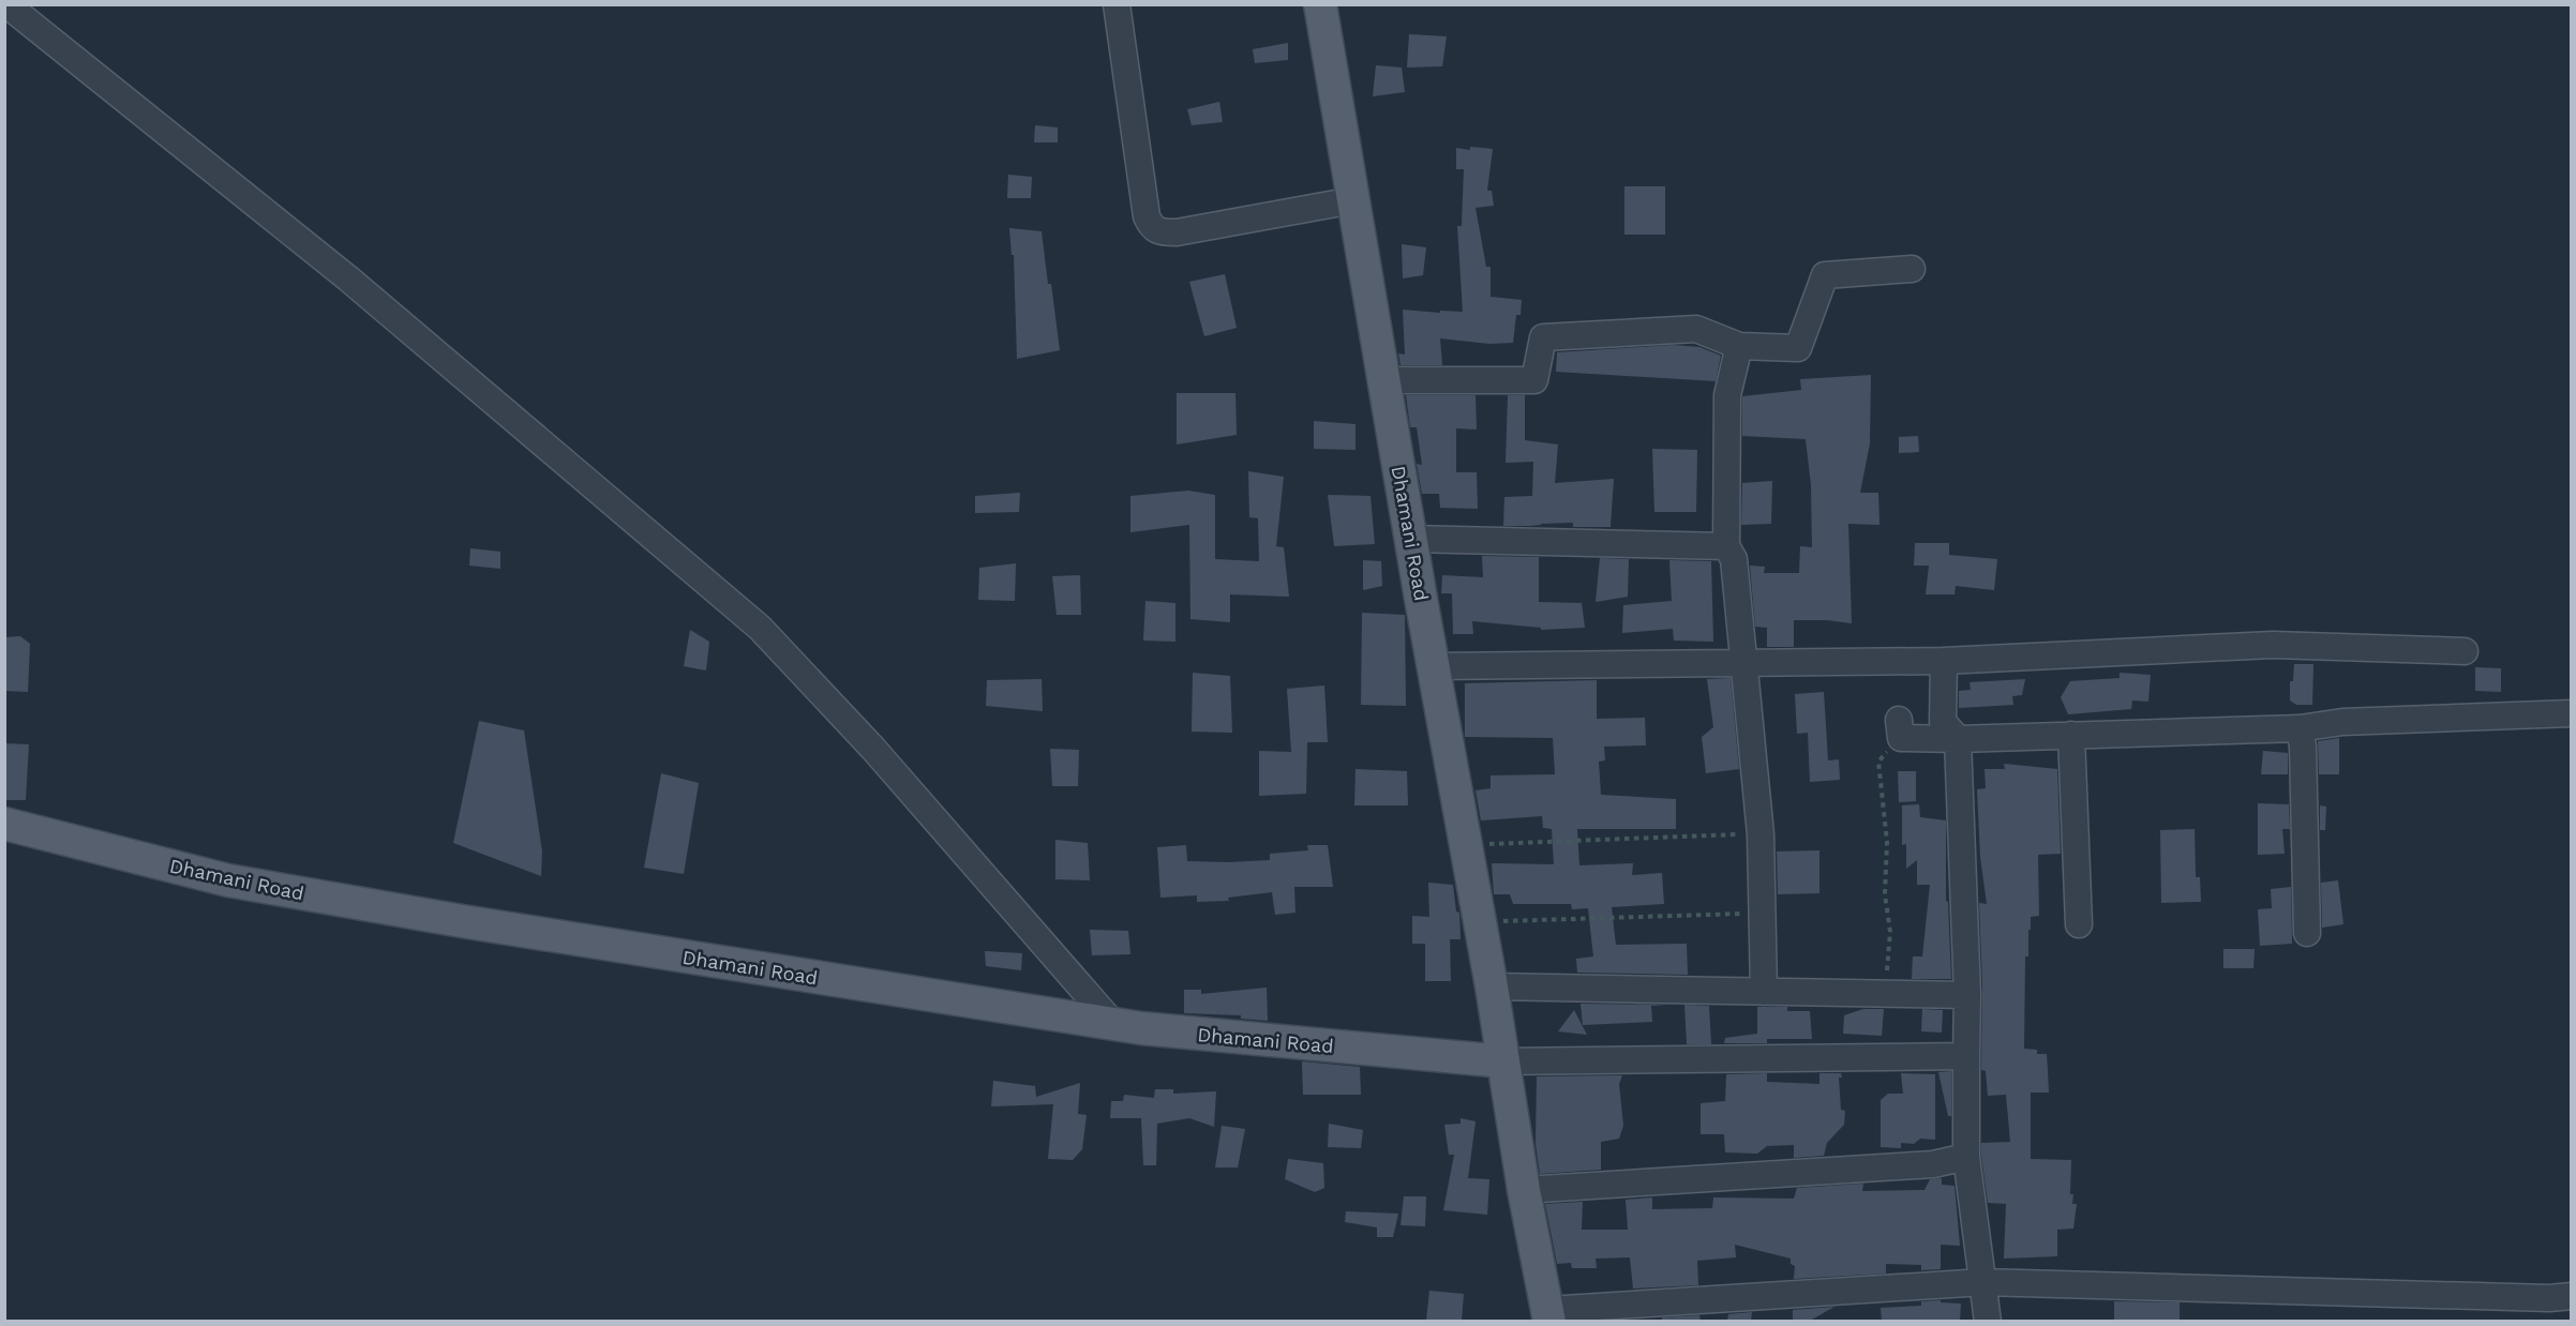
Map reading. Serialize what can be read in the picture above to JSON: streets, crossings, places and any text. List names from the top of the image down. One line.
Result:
{"streets":{"main road":["Dhamani Road"]}}
